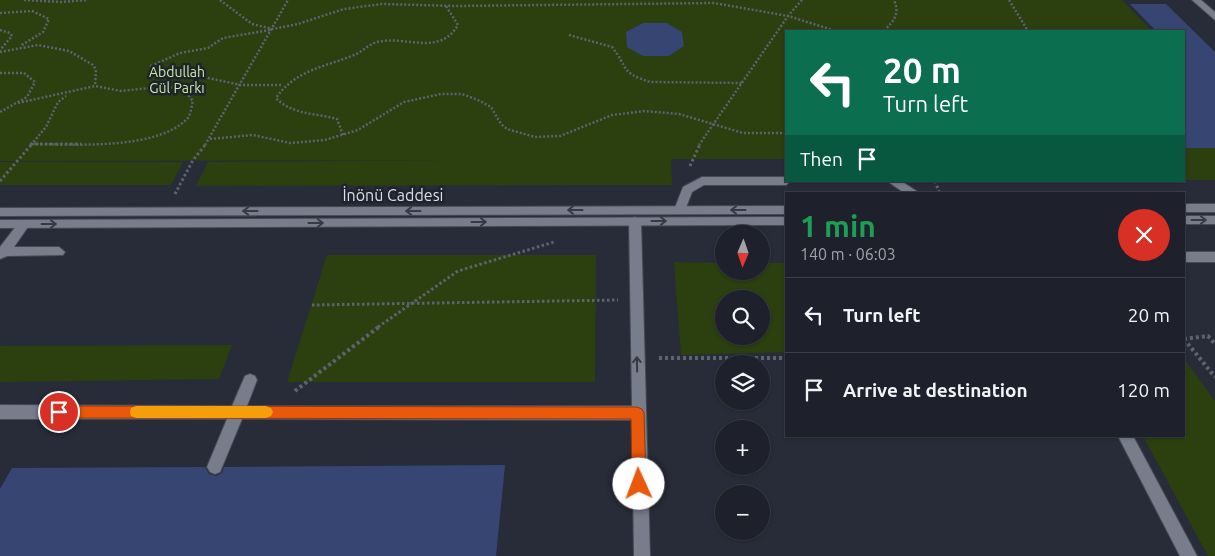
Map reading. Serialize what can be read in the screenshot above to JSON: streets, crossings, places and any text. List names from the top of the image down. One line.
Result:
{"streets":{"main road":["İnönü Caddesi"]},"parks":["Abdullah Gül Parkı"],"north":"bottom","page":{"turn":["20 m","Turn left"],"then":"Then","heading":["1 min","140 m · 06:03"],"map_buttons":["+","−"],"list":[{"name":"Turn left","value":"20 m"},{"name":"Arrive at destination","value":"120 m"}]}}
